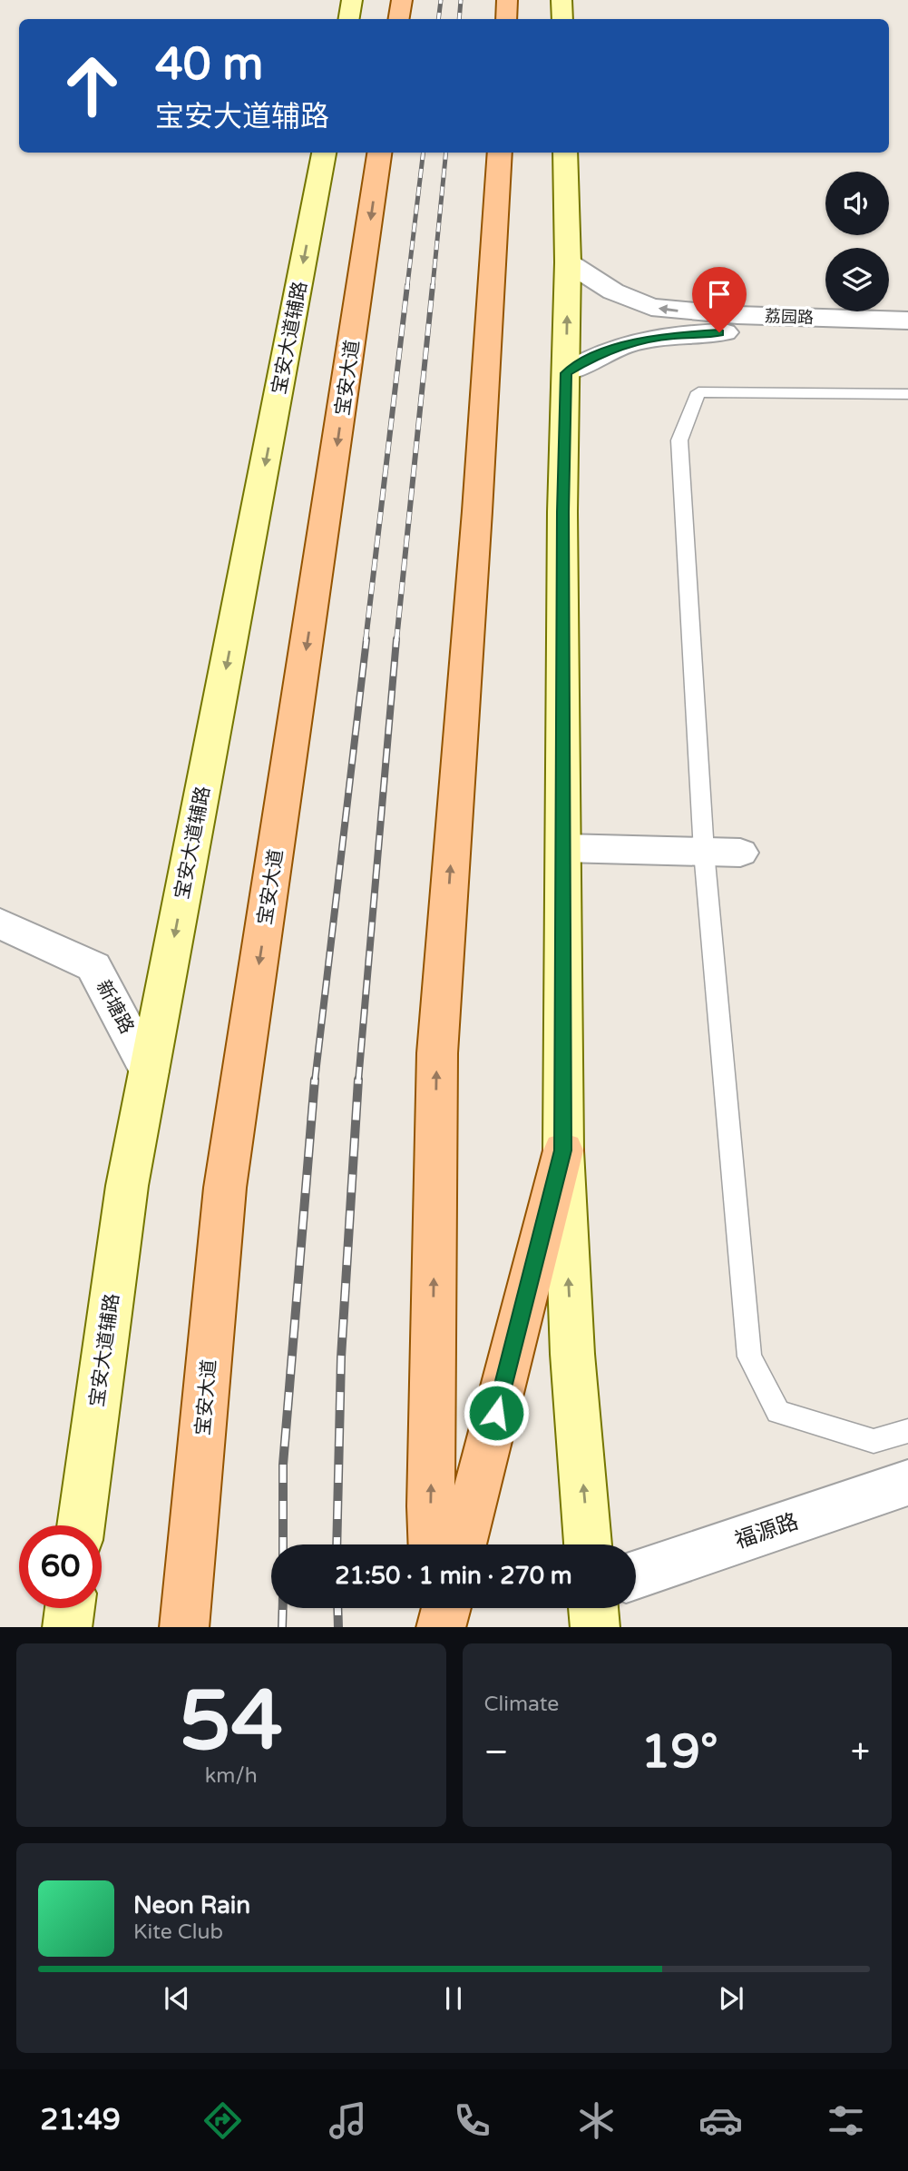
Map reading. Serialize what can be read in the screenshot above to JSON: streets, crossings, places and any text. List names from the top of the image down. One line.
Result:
{"streets":{"main road":["宝安大道辅路","宝安大道"],"street":["荔园路","新塘路","福源路"]},"crossings":[["宝安大道辅路","新塘路"]],"page":{"turn":["40 m","宝安大道辅路"],"limit":"60","trip":"21:50 · 1 min · 270 m","tile":[["54","km/h"],"Climate"],"heat":["−","19°","+"],"song":["Neon Rain","Kite Club"],"tabs":"21:49"}}
